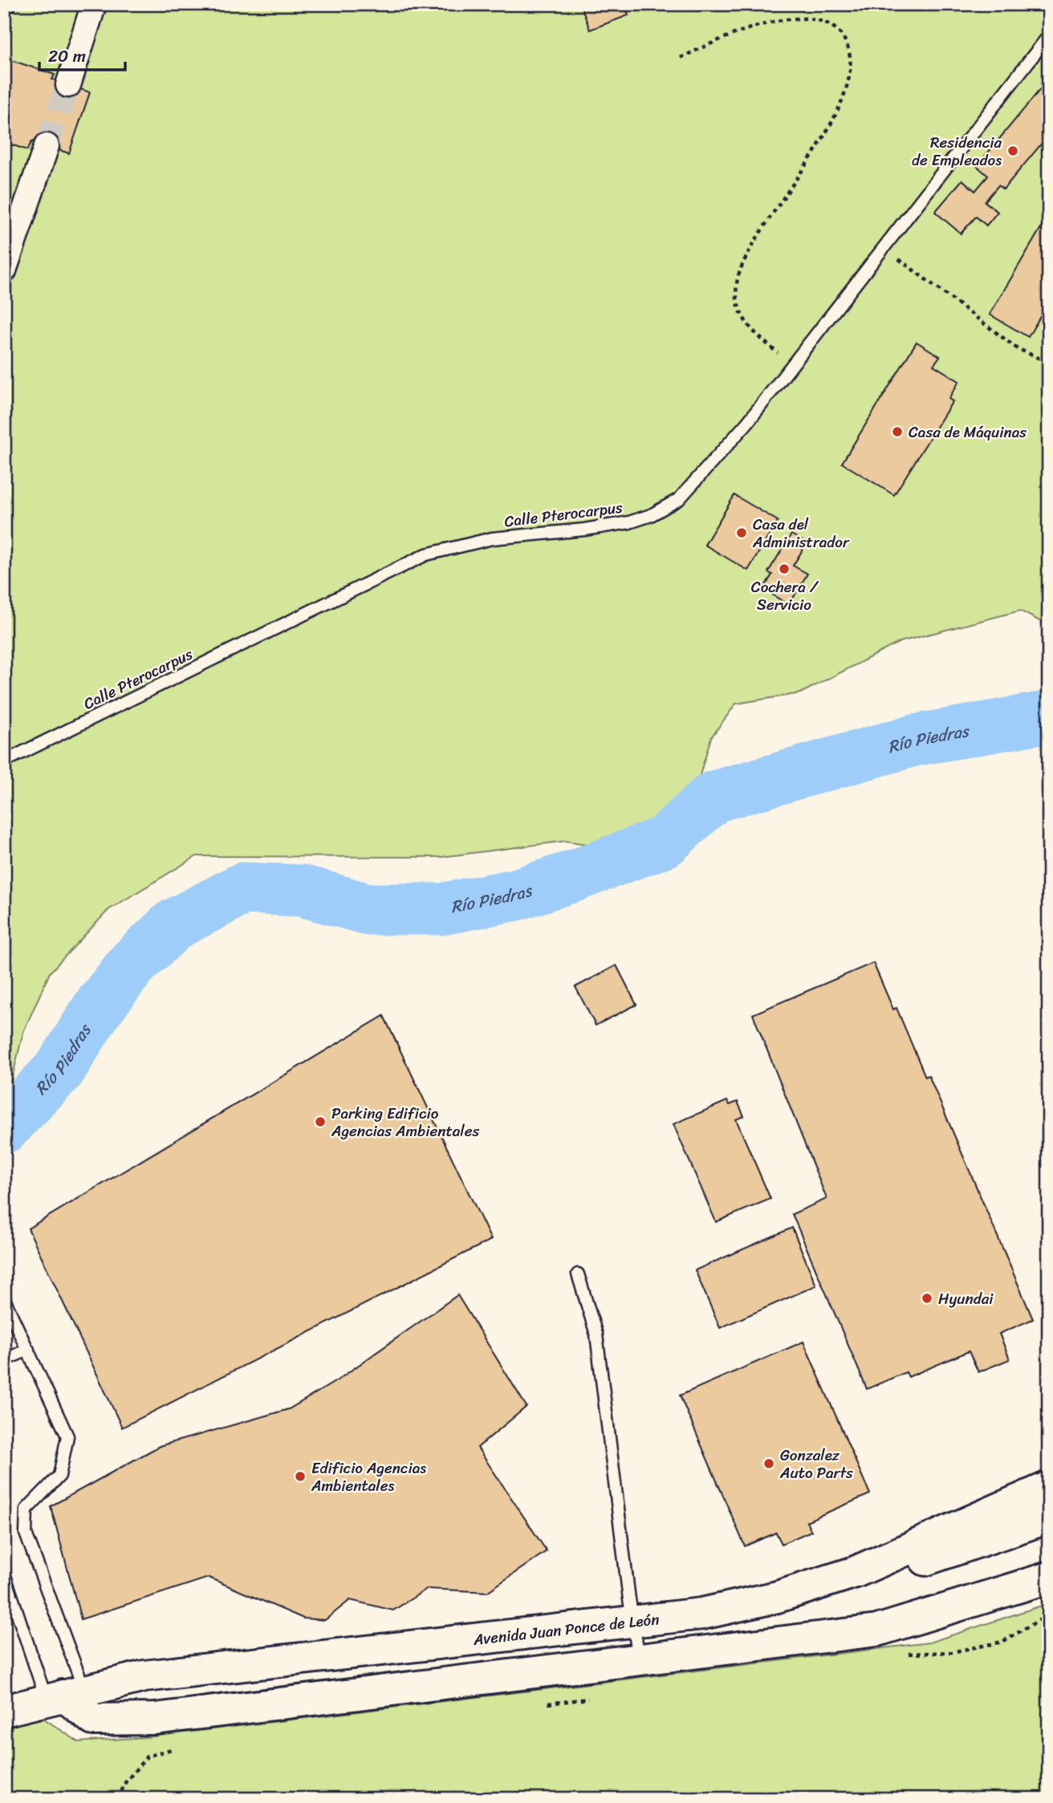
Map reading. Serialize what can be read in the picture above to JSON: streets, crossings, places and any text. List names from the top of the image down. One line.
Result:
{"streets":{"street":["Avenida Juan Ponce de León"],"lane":["Calle Pterocarpus"]},"water":["Río Piedras"],"places":["Residencia de Empleados","Casa de Máquinas","Casa del Administrador","Cochera / Servicio","Parking Edificio Agencias Ambientales","Hyundai","Gonzalez Auto Parts","Edificio Agencias Ambientales"],"scale_bar":"20 m"}
